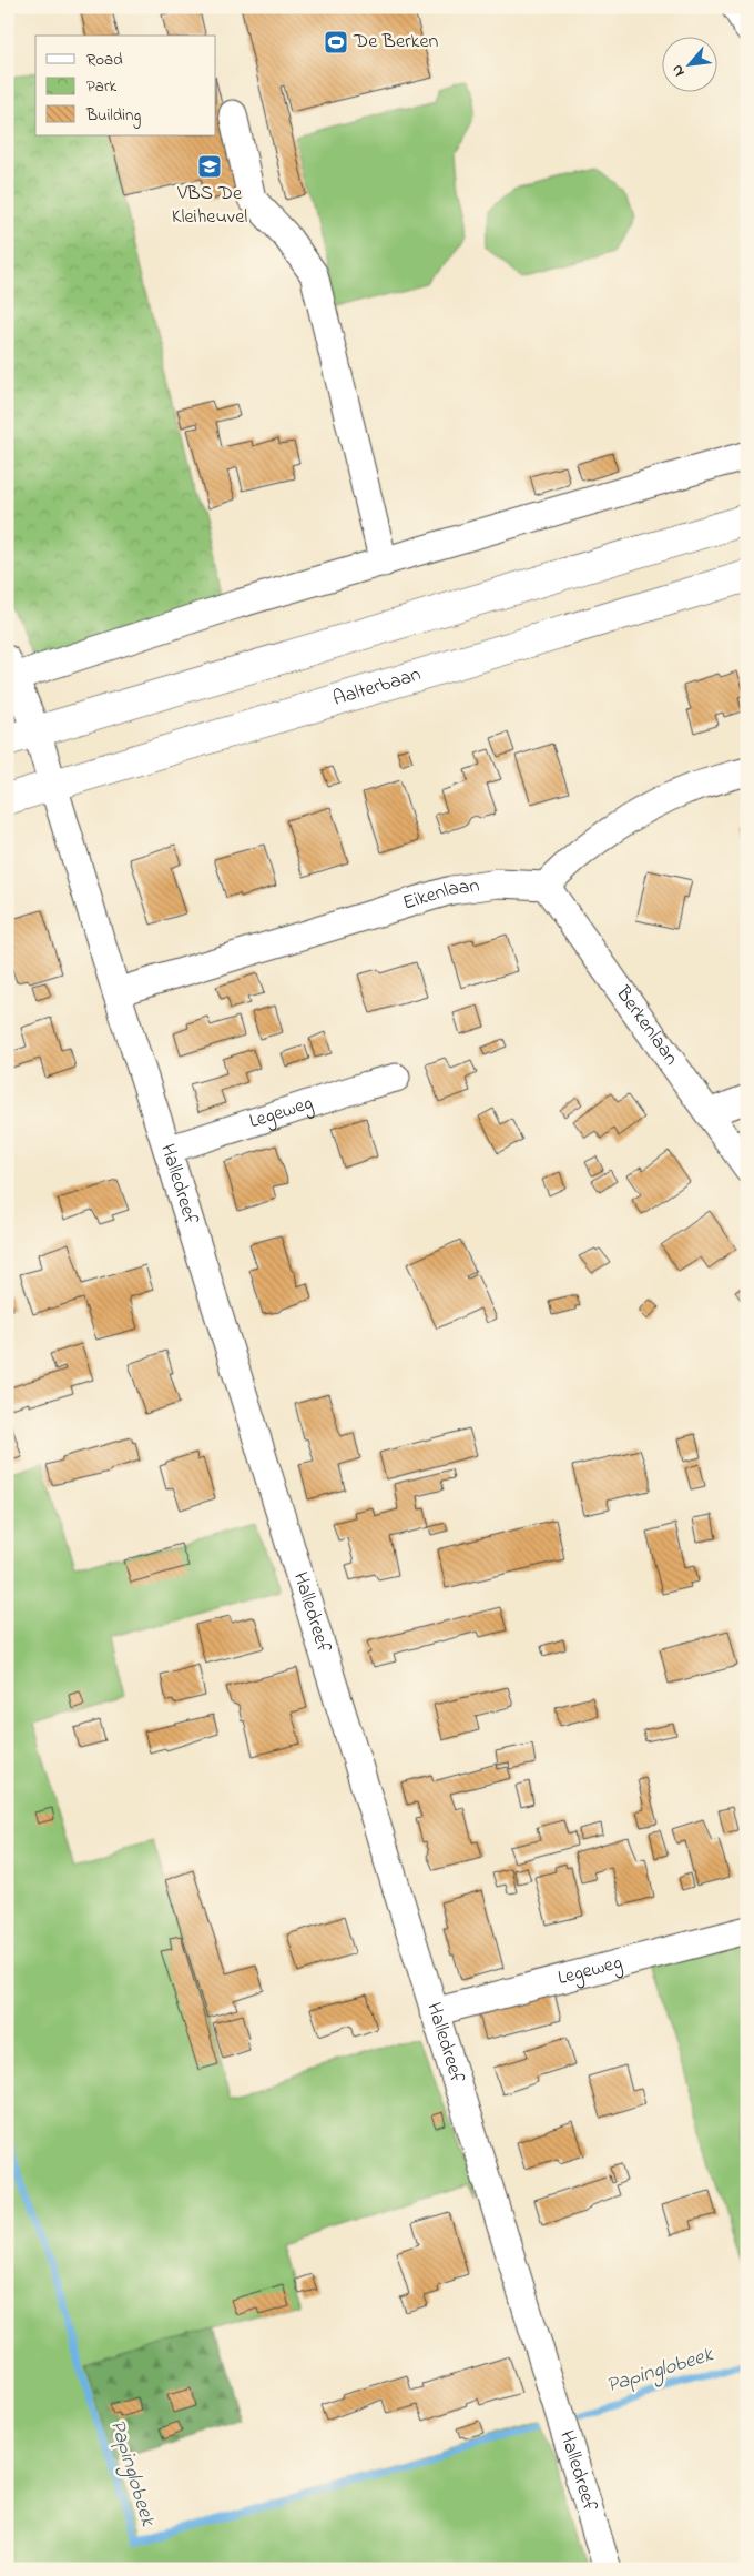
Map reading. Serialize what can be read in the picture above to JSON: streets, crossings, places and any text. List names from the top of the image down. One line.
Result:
{"streets":{"highway":["Aalterbaan"],"street":["Eikenlaan","Berkenlaan","Legeweg","Halledreef"]},"crossings":[["Aalterbaan","Halledreef"],["Eikenlaan","Berkenlaan"],["Eikenlaan","Halledreef"],["Legeweg","Halledreef"]],"water":["Papinglobeek"],"places":{"sports":["De Berken"],"school or university":["VBS De Kleiheuvel"]},"legend":["Road","Park","Building"],"north":"bottom left"}
